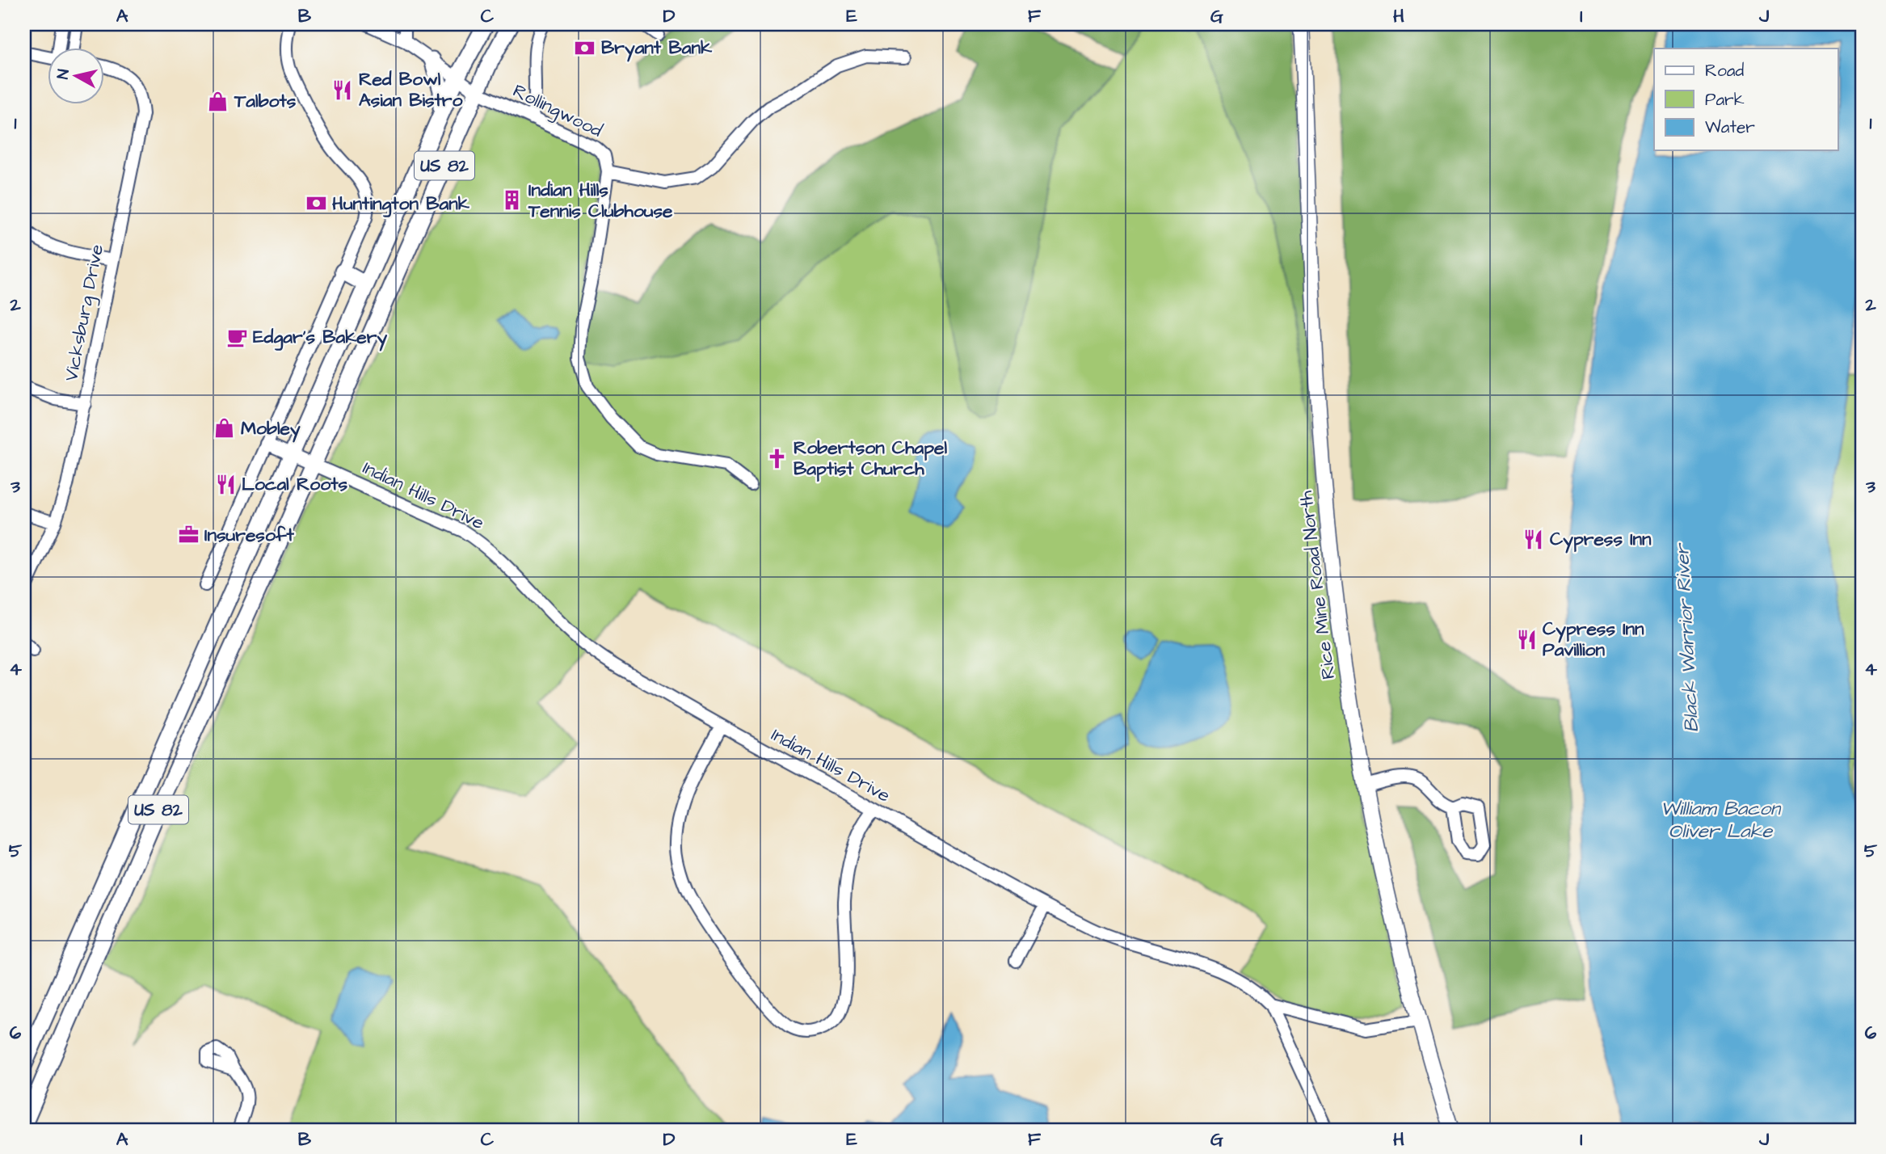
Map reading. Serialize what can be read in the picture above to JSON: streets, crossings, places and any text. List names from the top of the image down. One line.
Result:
{"streets":{"highway":["US 82"],"main road":["Rice Mine Road North"],"street":["Rollingwood","Vicksburg Drive","Indian Hills Drive"]},"crossings":[["Rollingwood","US 82"],["US 82","Indian Hills Drive"],["Indian Hills Drive","Rice Mine Road North"]],"water":["Black Warrior River","William Bacon Oliver Lake"],"places":{"bank":["Bryant Bank","Huntington Bank"],"restaurant":["Red Bowl Asian Bistro","Local Roots","Cypress Inn","Cypress Inn Pavillion"],"shop":["Talbots","Mobley"],"building":["Indian Hills Tennis Clubhouse"],"cafe":["Edgar's Bakery"],"church":["Robertson Chapel Baptist Church"],"office":["Insuresoft"]},"legend":["Road","Park","Water"],"north":"left","grid":{"columns":["A","B","C","D","E","F","G","H","I","J"],"rows":["1","2","3","4","5","6"]}}
